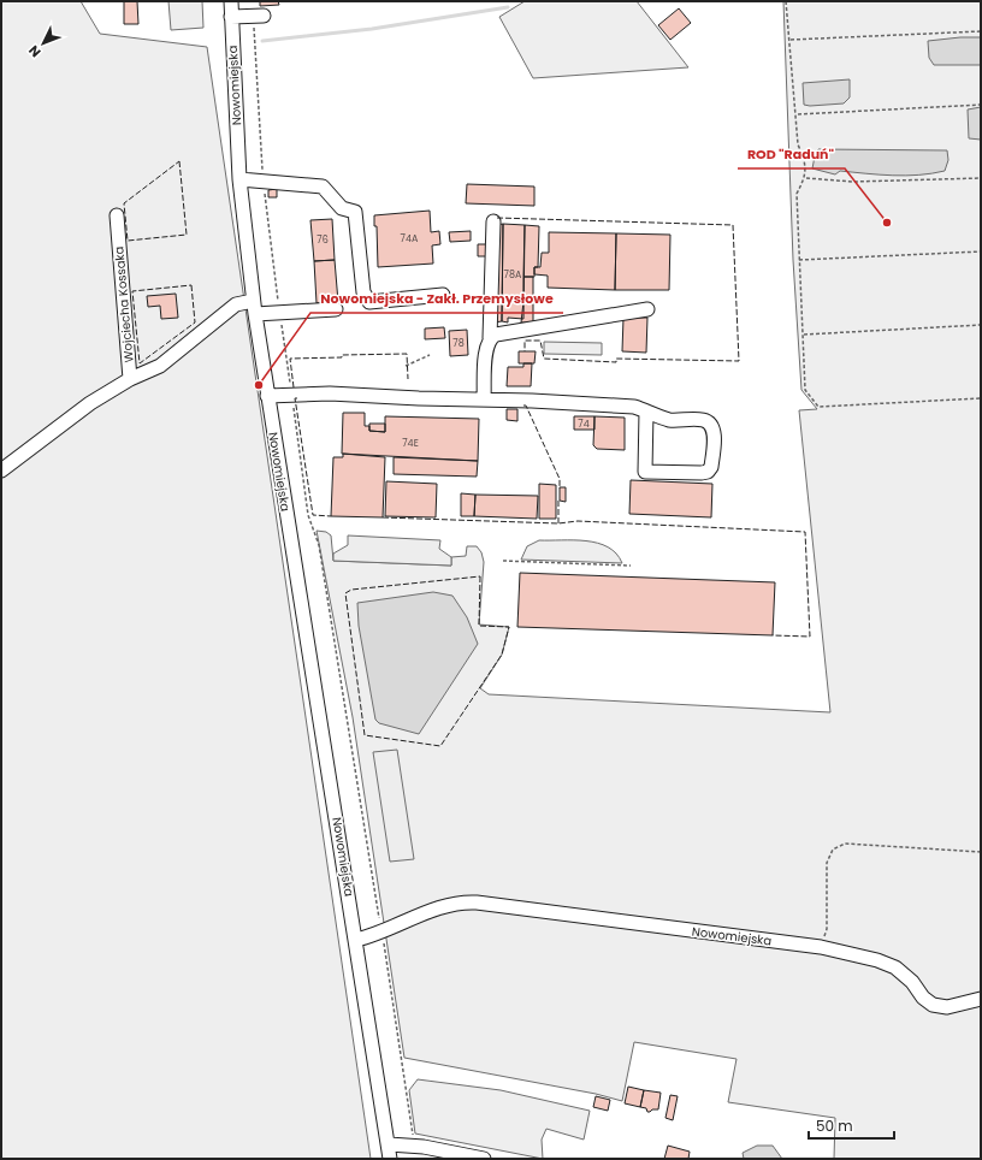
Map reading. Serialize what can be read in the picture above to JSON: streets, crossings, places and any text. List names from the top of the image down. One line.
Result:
{"streets":{"street":["Nowomiejska","Wojciecha Kossaka"]},"places":["ROD \"Raduń\"","Nowomiejska - Zakł. Przemysłowe"],"house_numbers":["74A","76","78A","78","74","74E"],"scale_bar":"50 m","north":"bottom left"}
